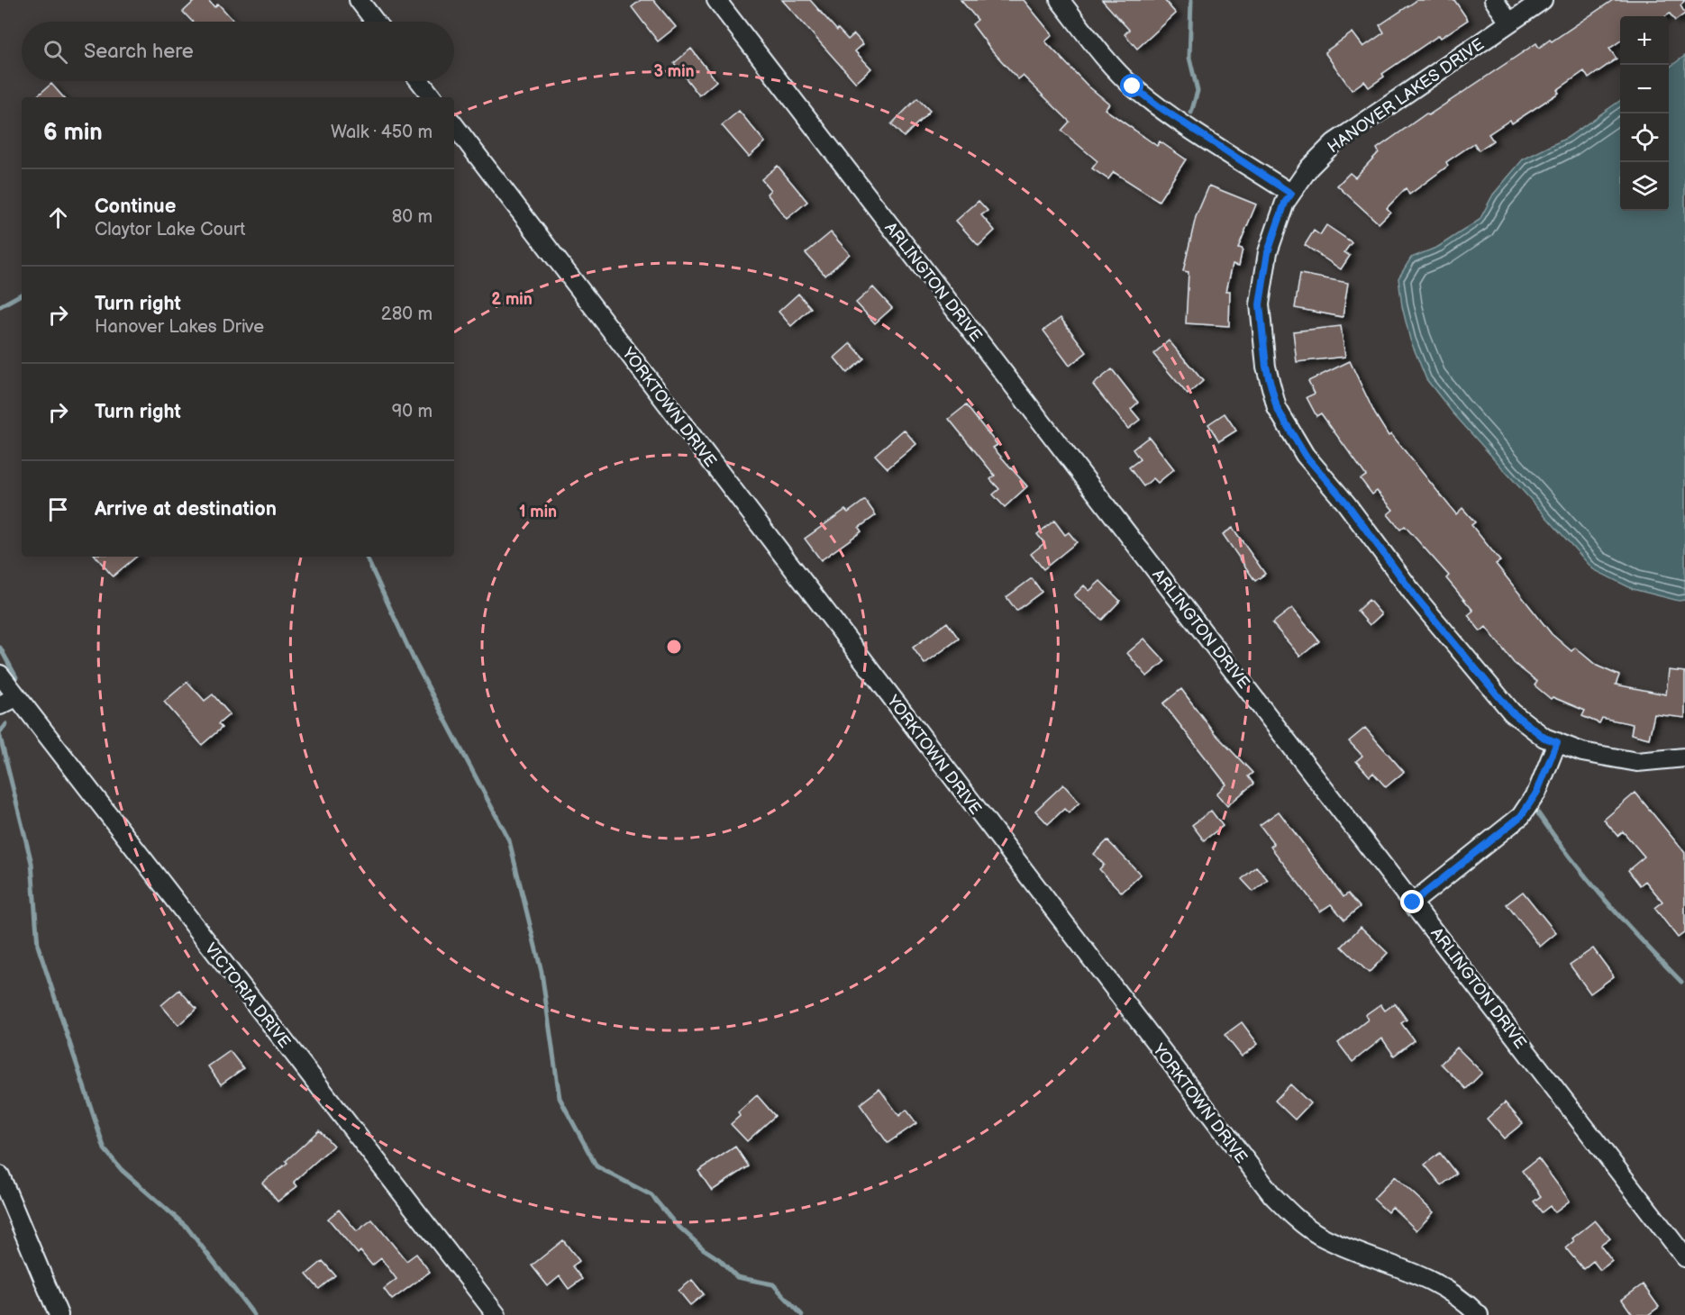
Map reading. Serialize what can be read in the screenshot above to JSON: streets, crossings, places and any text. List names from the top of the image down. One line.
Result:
{"streets":{"street":["HANOVER LAKES DRIVE","ARLINGTON DRIVE","YORKTOWN DRIVE","VICTORIA DRIVE"]},"page":{"map_buttons":["+","−"],"search":"Search here","heading":["6 min","Walk · 450 m"],"list":[["Continue","Claytor Lake Court","80 m"],["Turn right","Hanover Lakes Drive","280 m"],["Turn right","90 m"],"Arrive at destination"]},"rings":["3 min","2 min","1 min"]}
